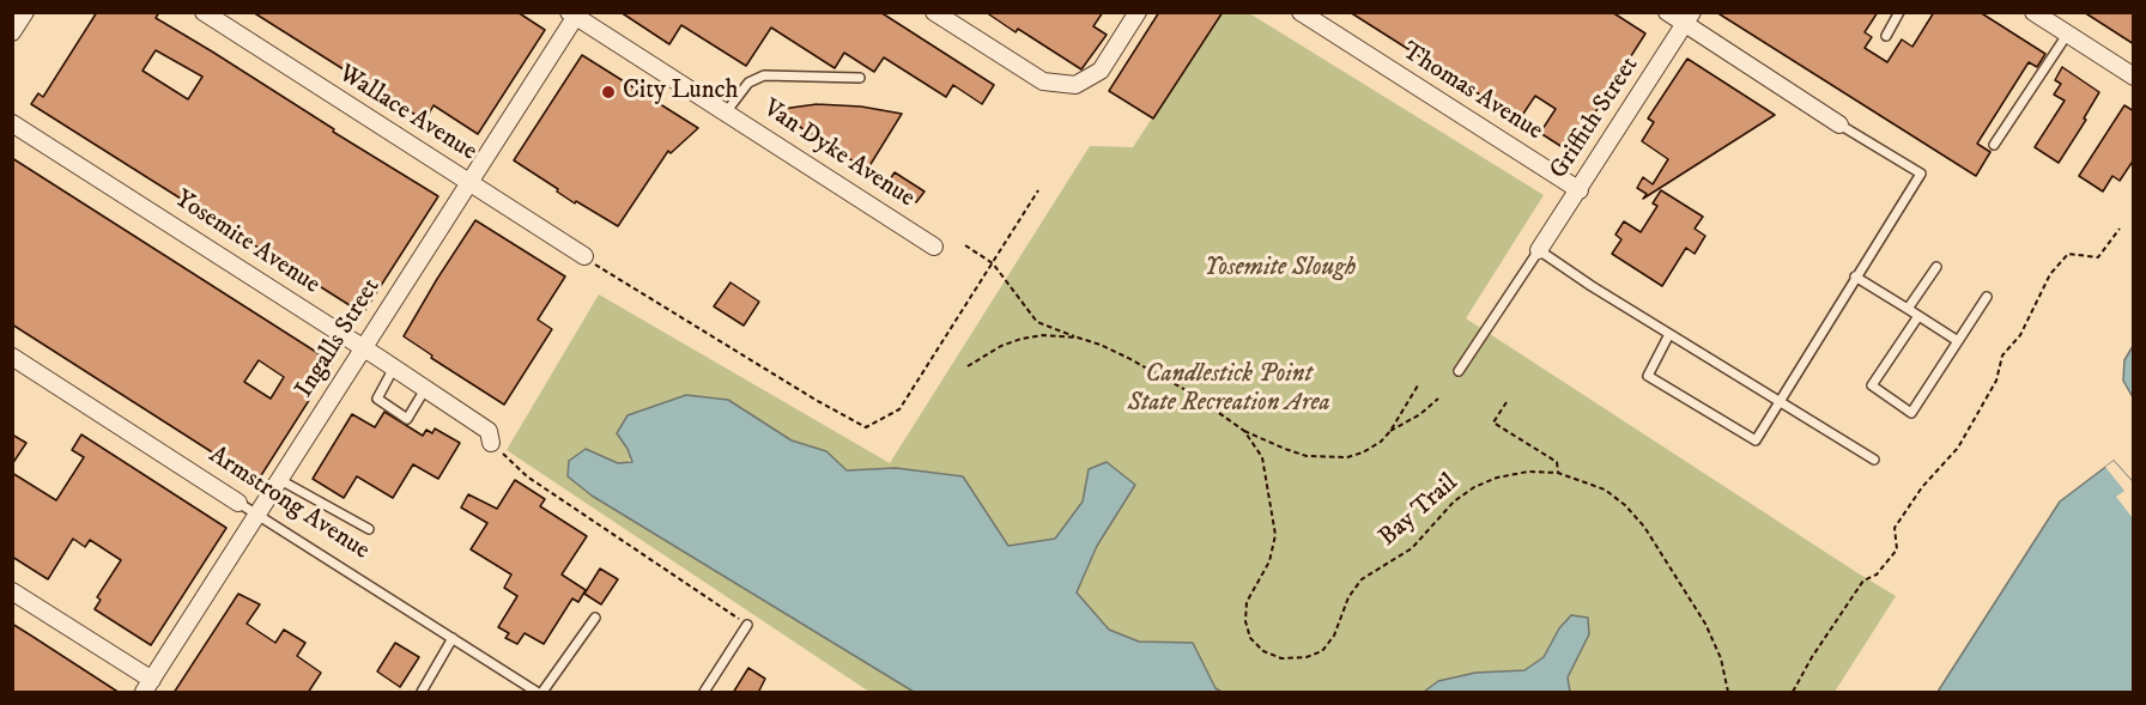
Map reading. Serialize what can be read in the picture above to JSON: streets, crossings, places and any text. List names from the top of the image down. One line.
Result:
{"streets":{"street":["Thomas Avenue","Wallace Avenue","Griffith Street","Van Dyke Avenue","Yosemite Avenue","Ingalls Street","Armstrong Avenue"],"path":["Bay Trail"]},"crossings":[["Thomas Avenue","Griffith Street"],["Wallace Avenue","Ingalls Street"],["Van Dyke Avenue","Ingalls Street"],["Yosemite Avenue","Ingalls Street"],["Ingalls Street","Armstrong Avenue"]],"parks":["Yosemite Slough","Candlestick Point State Recreation Area"],"places":["City Lunch"]}
